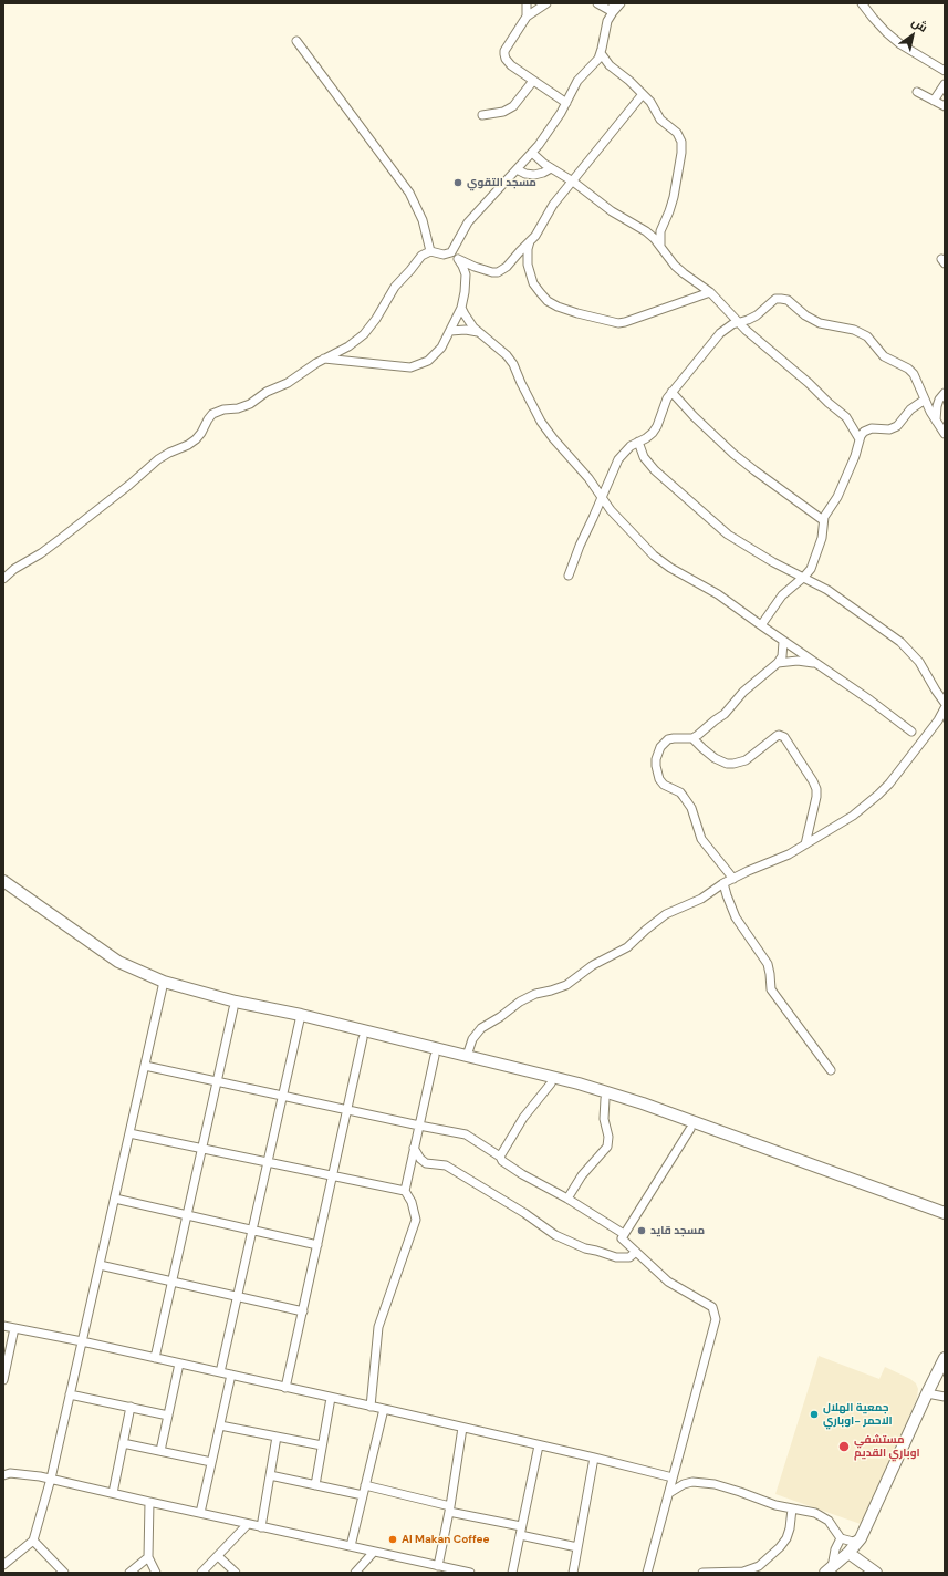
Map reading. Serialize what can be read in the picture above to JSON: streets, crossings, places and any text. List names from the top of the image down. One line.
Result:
{"places":["مسجد التقوي","مسجد قايد","جمعية الهلال الاحمر -اوباري","مستشفي اوباري القديم","Al Makan Coffee"],"north":"top right"}
